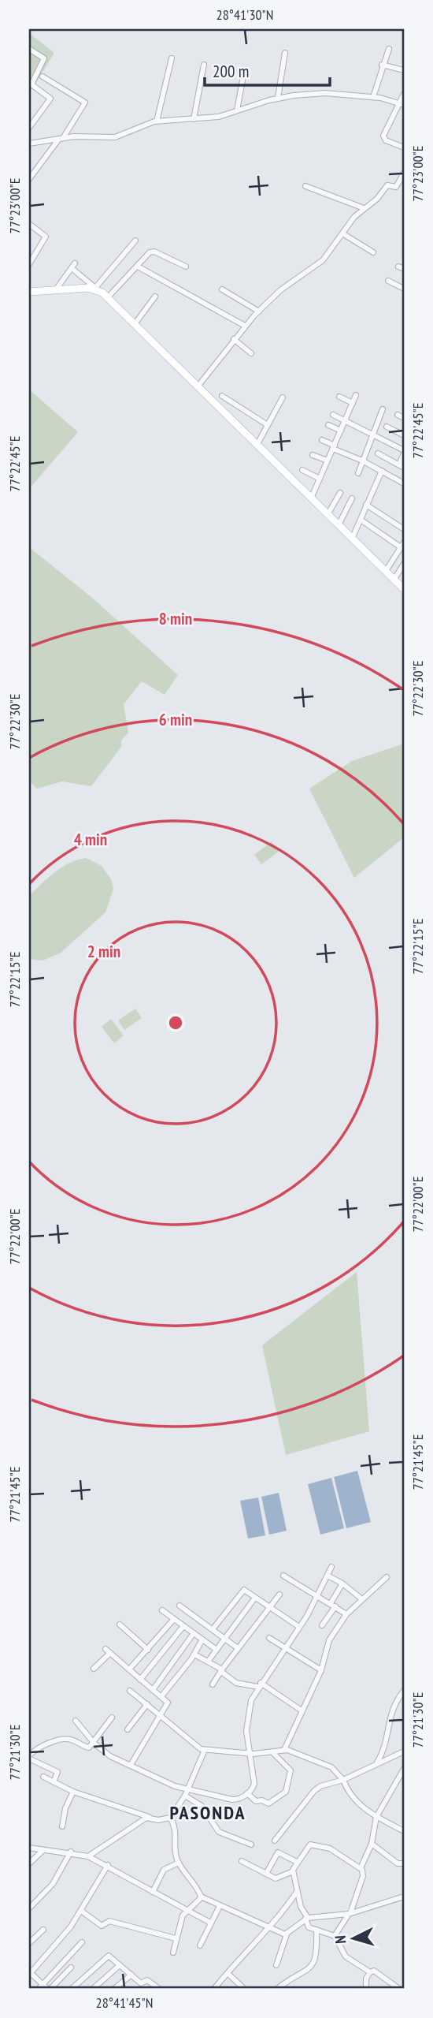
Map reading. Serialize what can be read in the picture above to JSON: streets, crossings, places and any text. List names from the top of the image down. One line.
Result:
{"districts":["PASONDA"],"scale_bar":"200 m","north":"left","coordinates":["28°41'30\"N","77°23'00\"E","77°22'45\"E","77°22'30\"E","77°22'15\"E","77°22'00\"E","77°21'45\"E","77°21'30\"E","28°41'45\"N"],"rings":["8 min","6 min","4 min","2 min"]}
